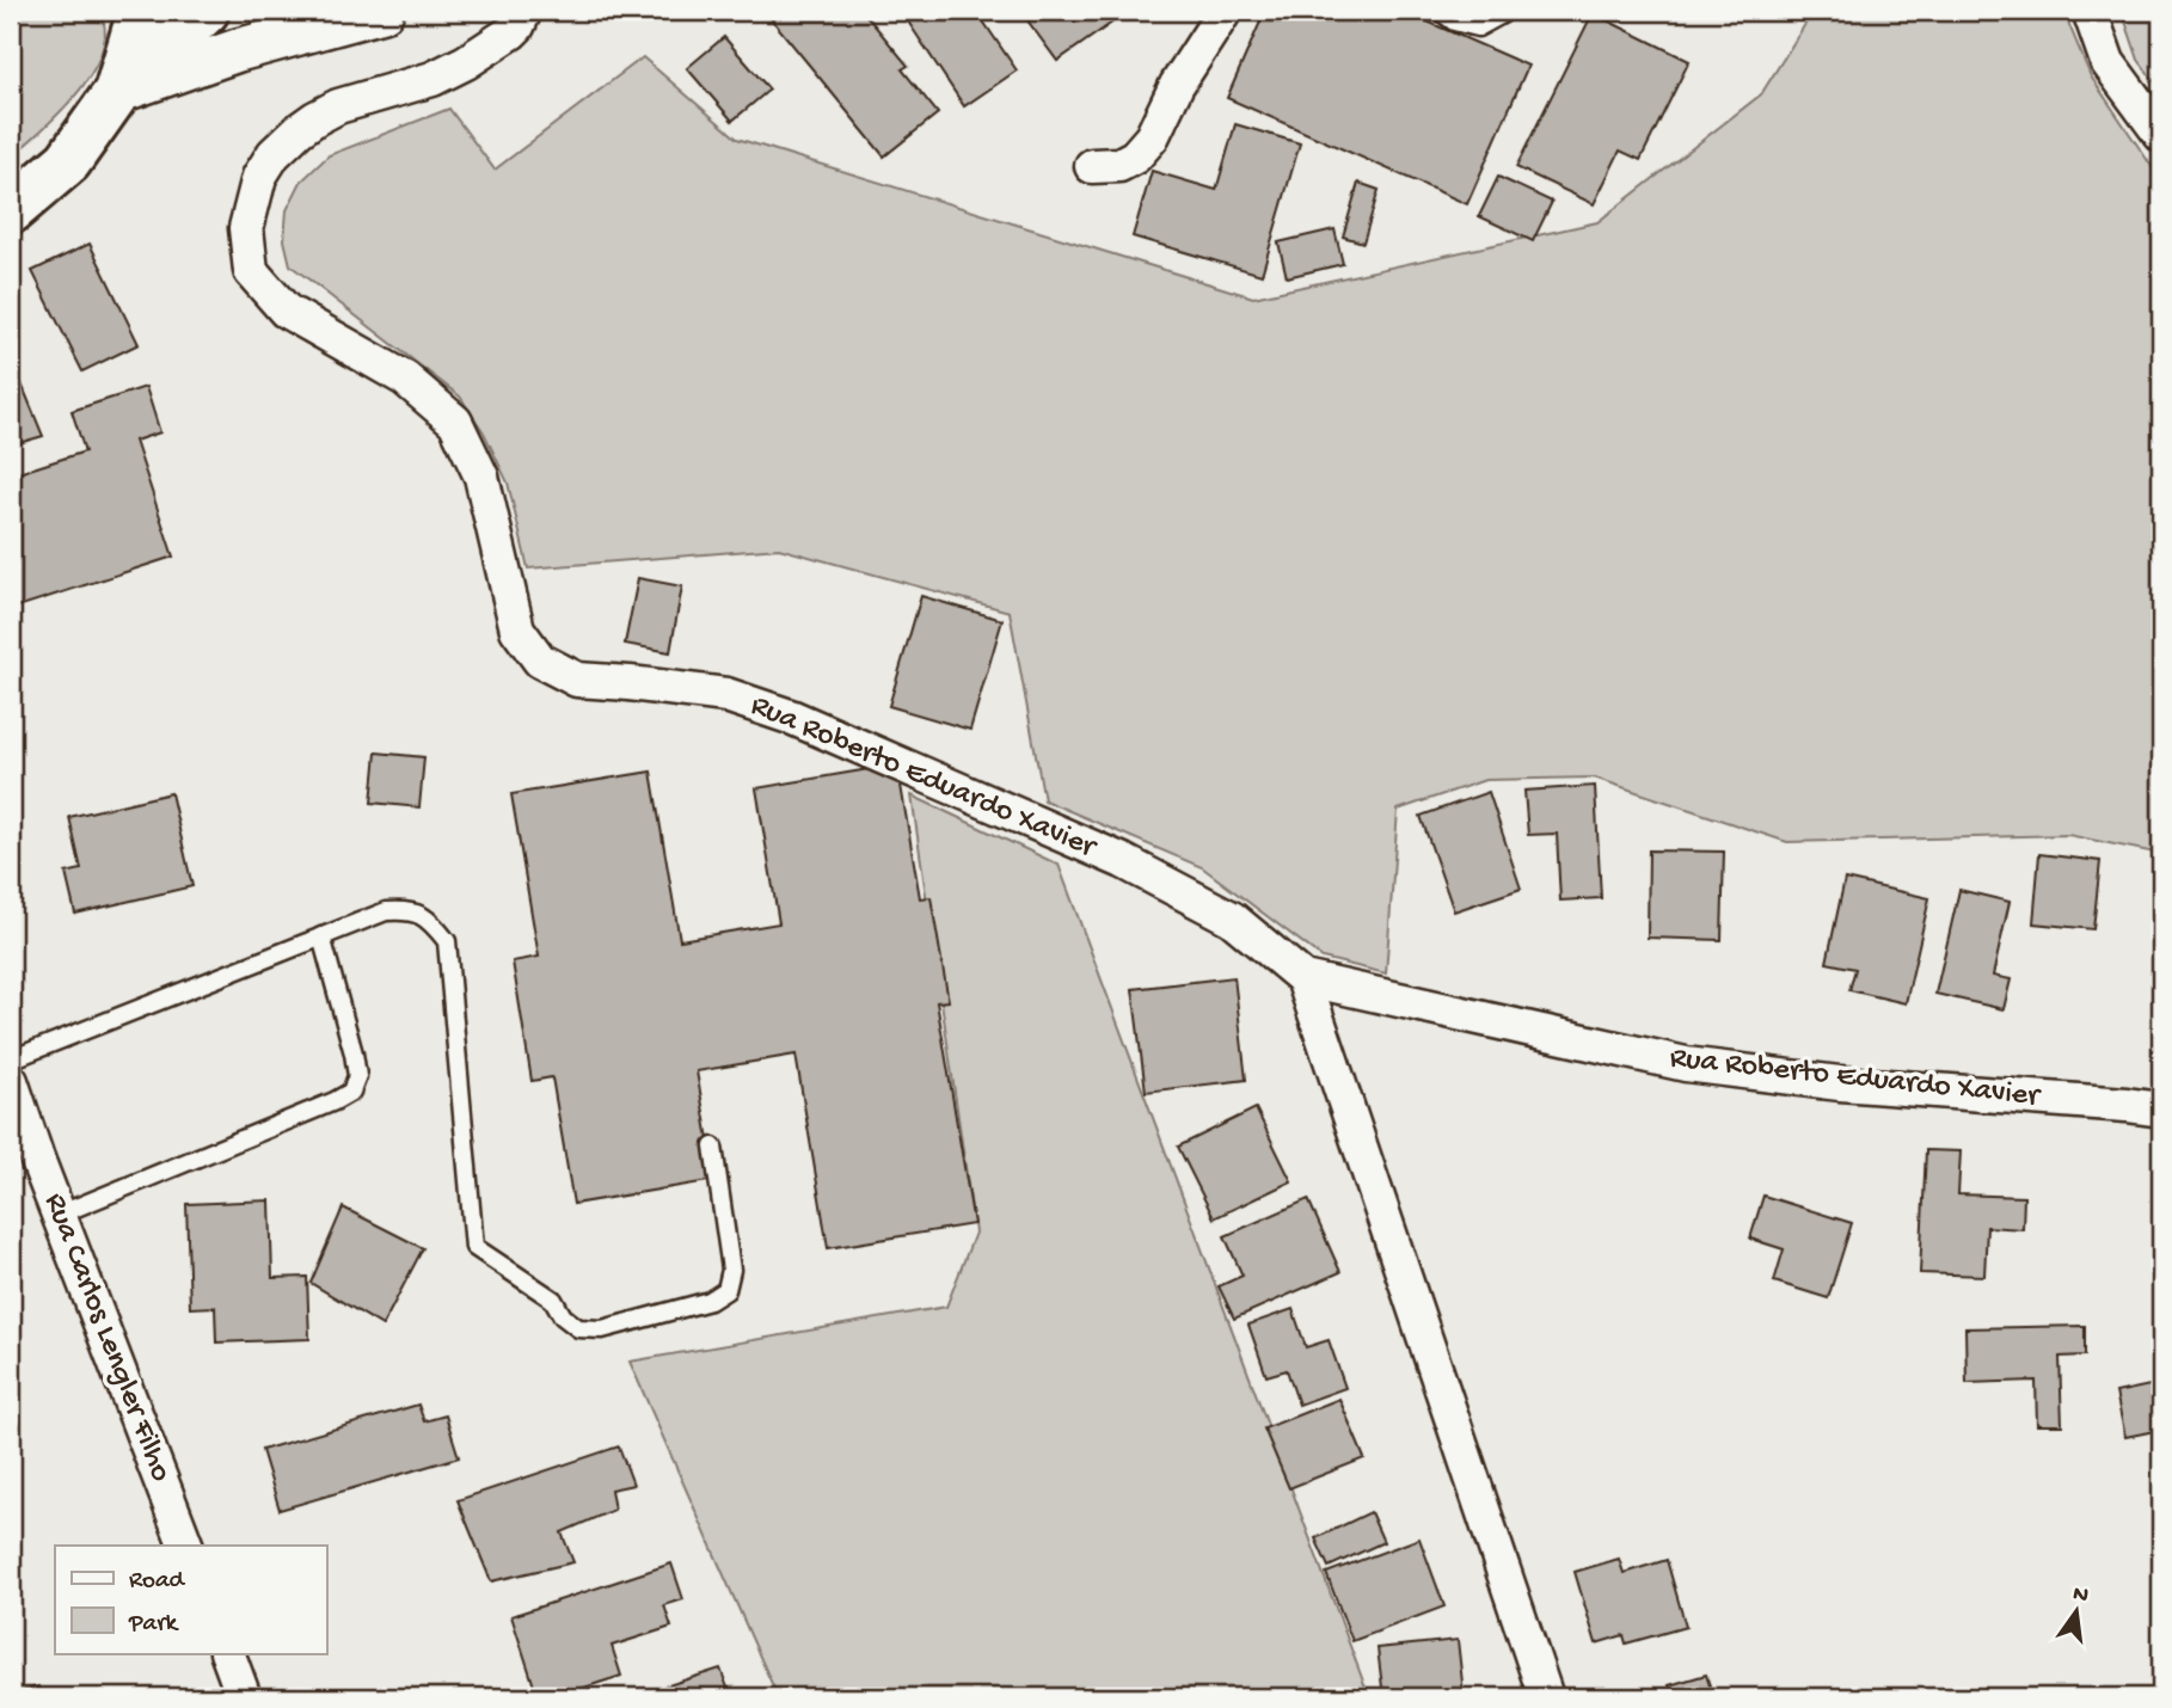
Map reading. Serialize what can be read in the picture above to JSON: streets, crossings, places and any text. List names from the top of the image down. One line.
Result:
{"streets":{"street":["Rua Roberto Eduardo Xavier","Rua Carlos Lengler Filho"]},"legend":["Road","Park"],"north":"top"}
